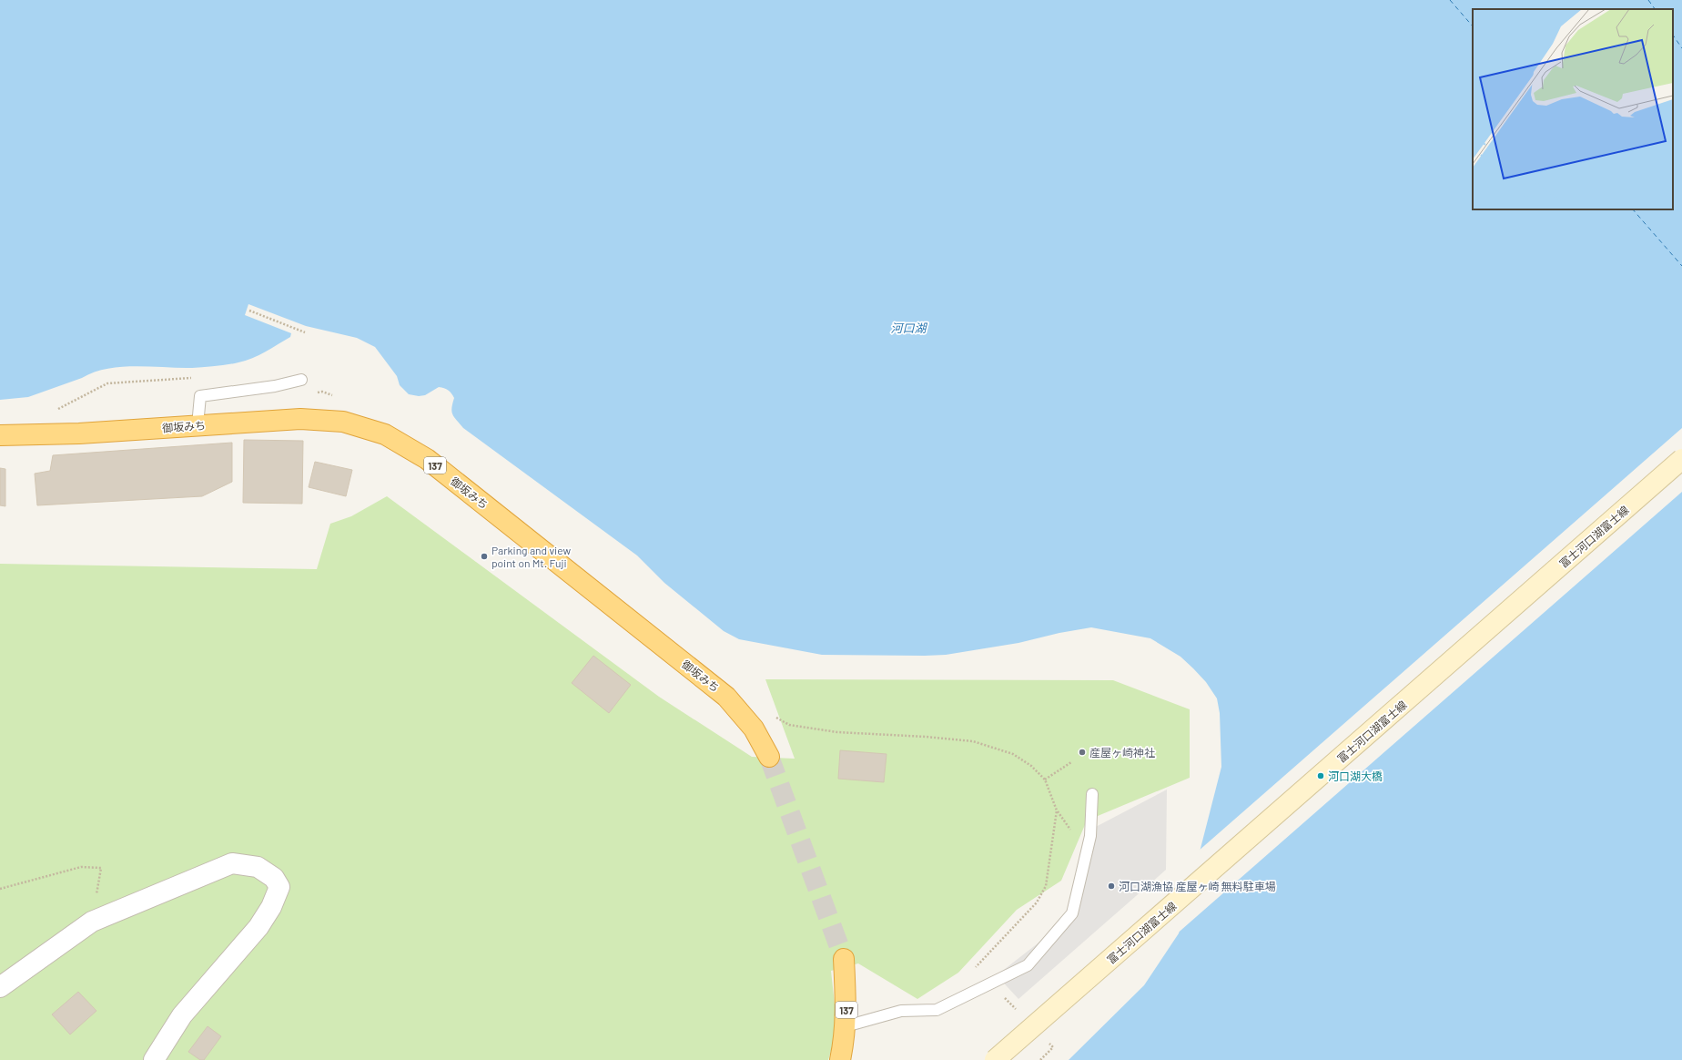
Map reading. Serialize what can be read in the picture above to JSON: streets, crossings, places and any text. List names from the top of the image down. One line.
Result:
{"streets":{"highway":["御坂みち","137"],"main road":["富士河口湖富士線"]},"water":["河口湖"],"places":["Parking and view point on Mt. Fuji","産屋ヶ崎神社","河口湖大橋","河口湖漁協 産屋ヶ崎 無料駐車場"]}
